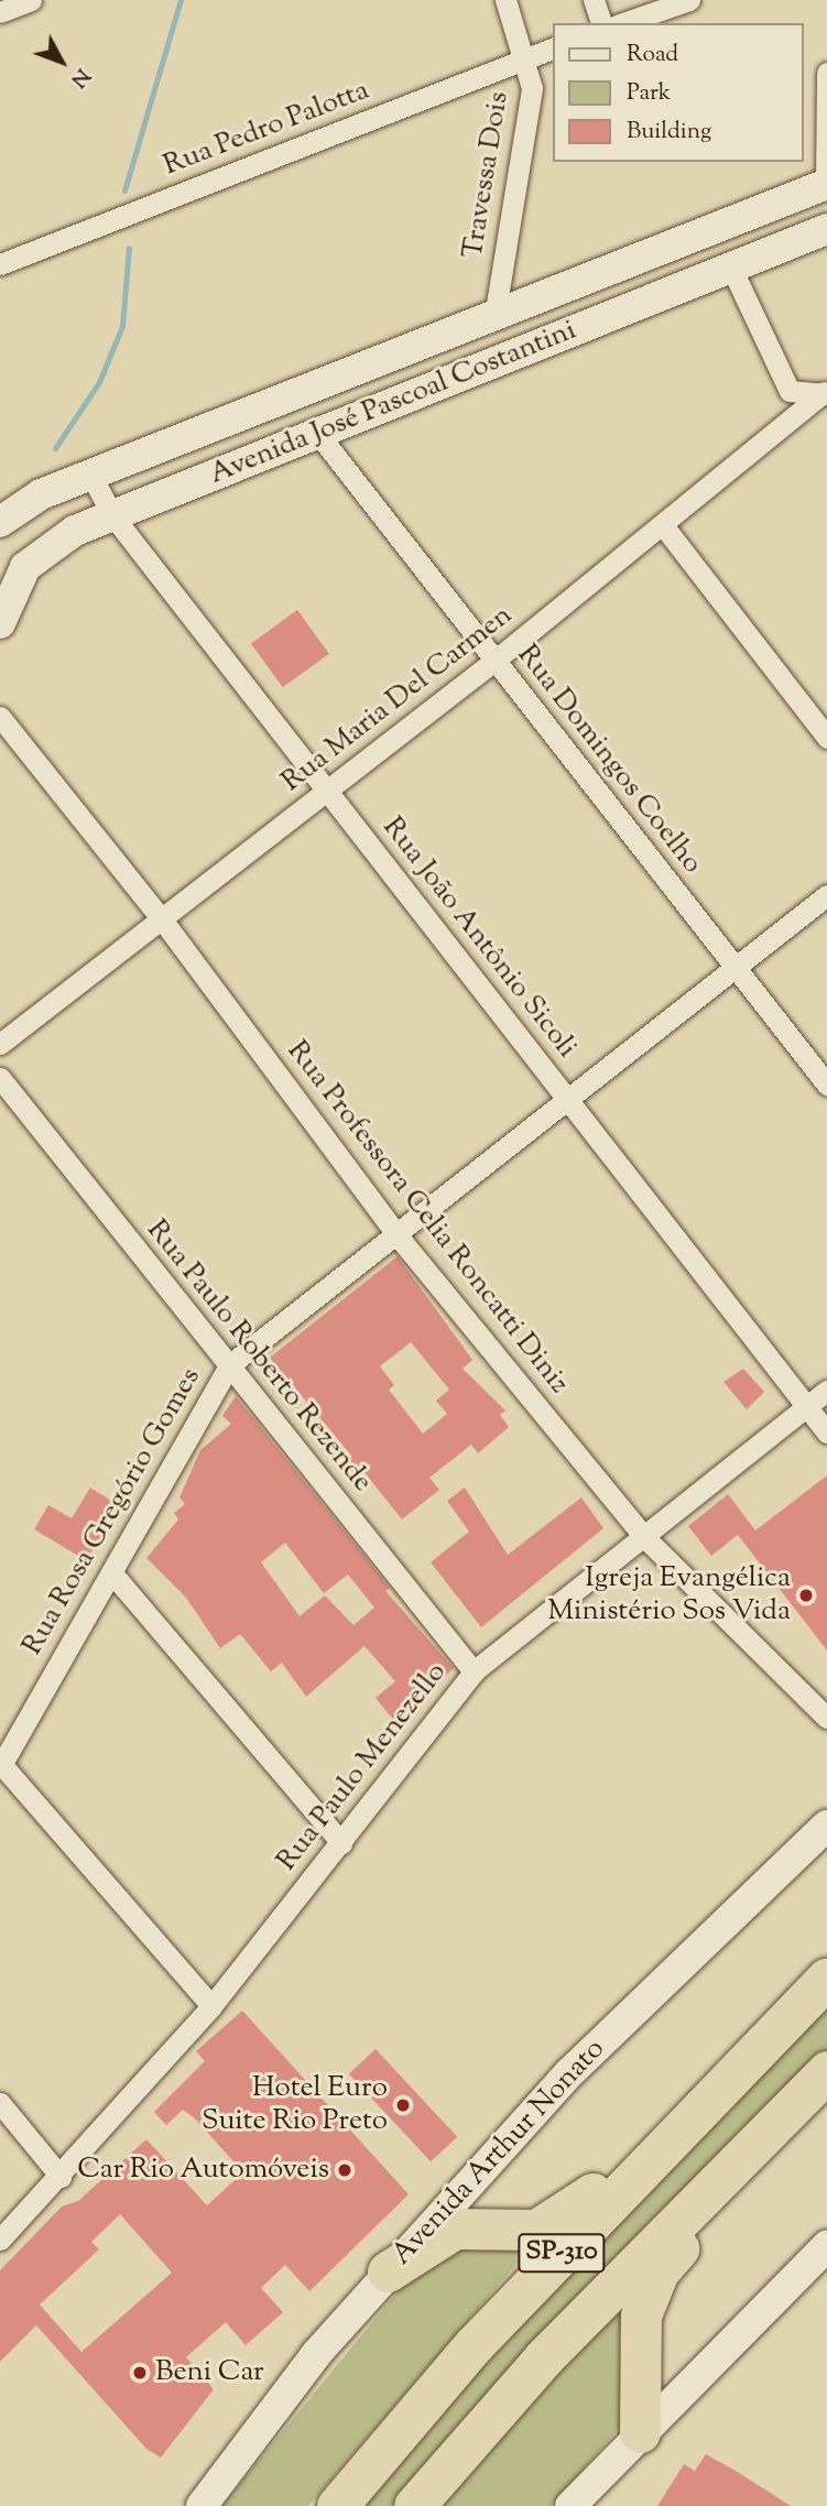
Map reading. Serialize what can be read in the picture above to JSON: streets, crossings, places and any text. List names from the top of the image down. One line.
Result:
{"streets":{"highway":["SP-310"],"main road":["Avenida José Pascoal Costantini","Avenida Arthur Nonato"],"street":["Rua Pedro Palotta","Travessa Dois","Rua Maria Del Carmen","Rua Domingos Coelho","Rua João Antônio Sicoli","Rua Professora Celia Roncatti Diniz","Rua Paulo Roberto Rezende","Rua Rosa Gregório Gomes","Rua Paulo Menezello"]},"crossings":[["Rua Pedro Palotta","Travessa Dois"],["Travessa Dois","Avenida José Pascoal Costantini"],["Avenida José Pascoal Costantini","Rua Domingos Coelho"],["Avenida José Pascoal Costantini","Rua João Antônio Sicoli"],["Rua Maria Del Carmen","Rua Domingos Coelho"],["Rua Maria Del Carmen","Rua João Antônio Sicoli"],["Rua Maria Del Carmen","Rua Professora Celia Roncatti Diniz"],["Rua João Antônio Sicoli","Rua Paulo Menezello"],["Rua Professora Celia Roncatti Diniz","Rua Paulo Menezello"],["Rua Paulo Roberto Rezende","Rua Rosa Gregório Gomes"],["Rua Paulo Roberto Rezende","Rua Paulo Menezello"]],"places":["Igreja Evangélica Ministério Sos Vida","Hotel Euro Suite Rio Preto","Car Rio Automóveis","Beni Car"],"legend":["Road","Park","Building"],"north":"bottom right"}
